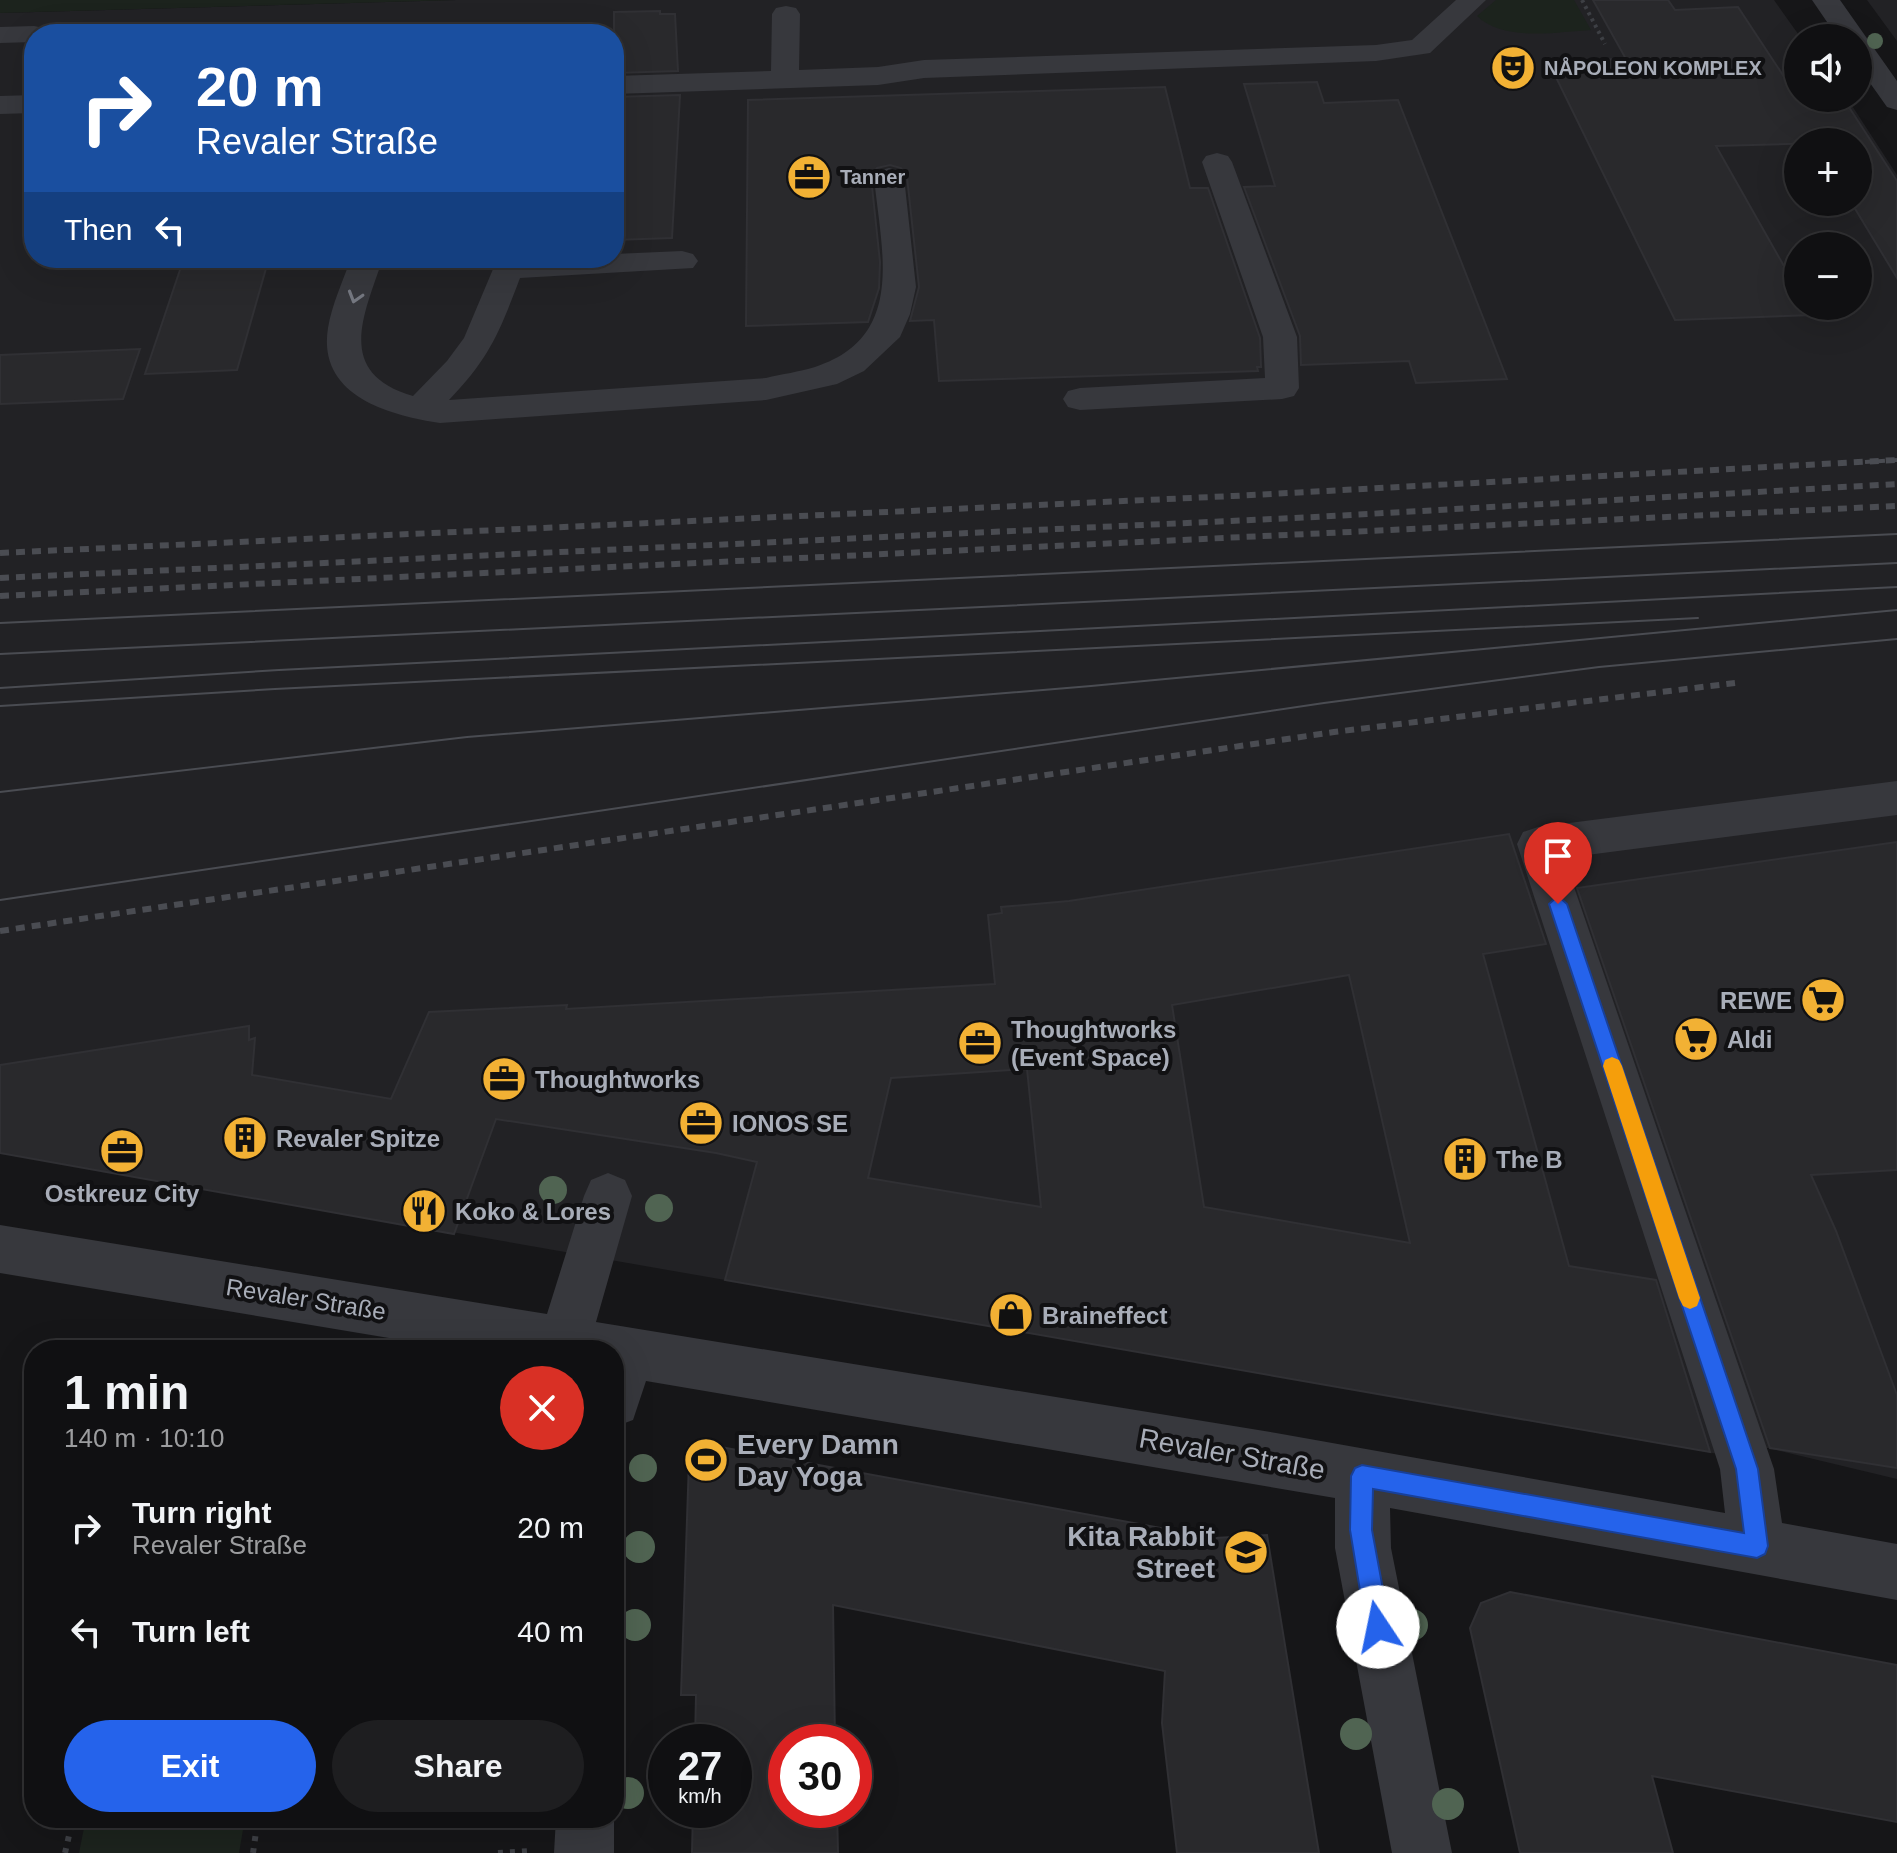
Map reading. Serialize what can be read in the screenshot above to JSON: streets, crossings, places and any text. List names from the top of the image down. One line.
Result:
{"streets":{"street":["Revaler Straße"]},"places":{"theatre":["NÅPOLEON KOMPLEX"],"office":["Tanner","Thoughtworks (Event Space)","Thoughtworks","IONOS SE","Ostkreuz City"],"supermarket":["REWE","Aldi"],"building":["Revaler Spitze","The B"],"restaurant":["Koko & Lores"],"shop":["Braineffect"],"sports":["Every Damn Day Yoga"],"school or university":["Kita Rabbit Street"]},"page":{"map_buttons":["+","−"],"turn":["20 m","Revaler Straße"],"then":"Then","heading":["1 min","140 m · 10:10"],"list":[{"name":"Turn right","note":"Revaler Straße","value":"20 m"},{"name":"Turn left","value":"40 m"}],"buttons":["Exit","Share"],"speed":"27 km/h","limit":"30"}}
